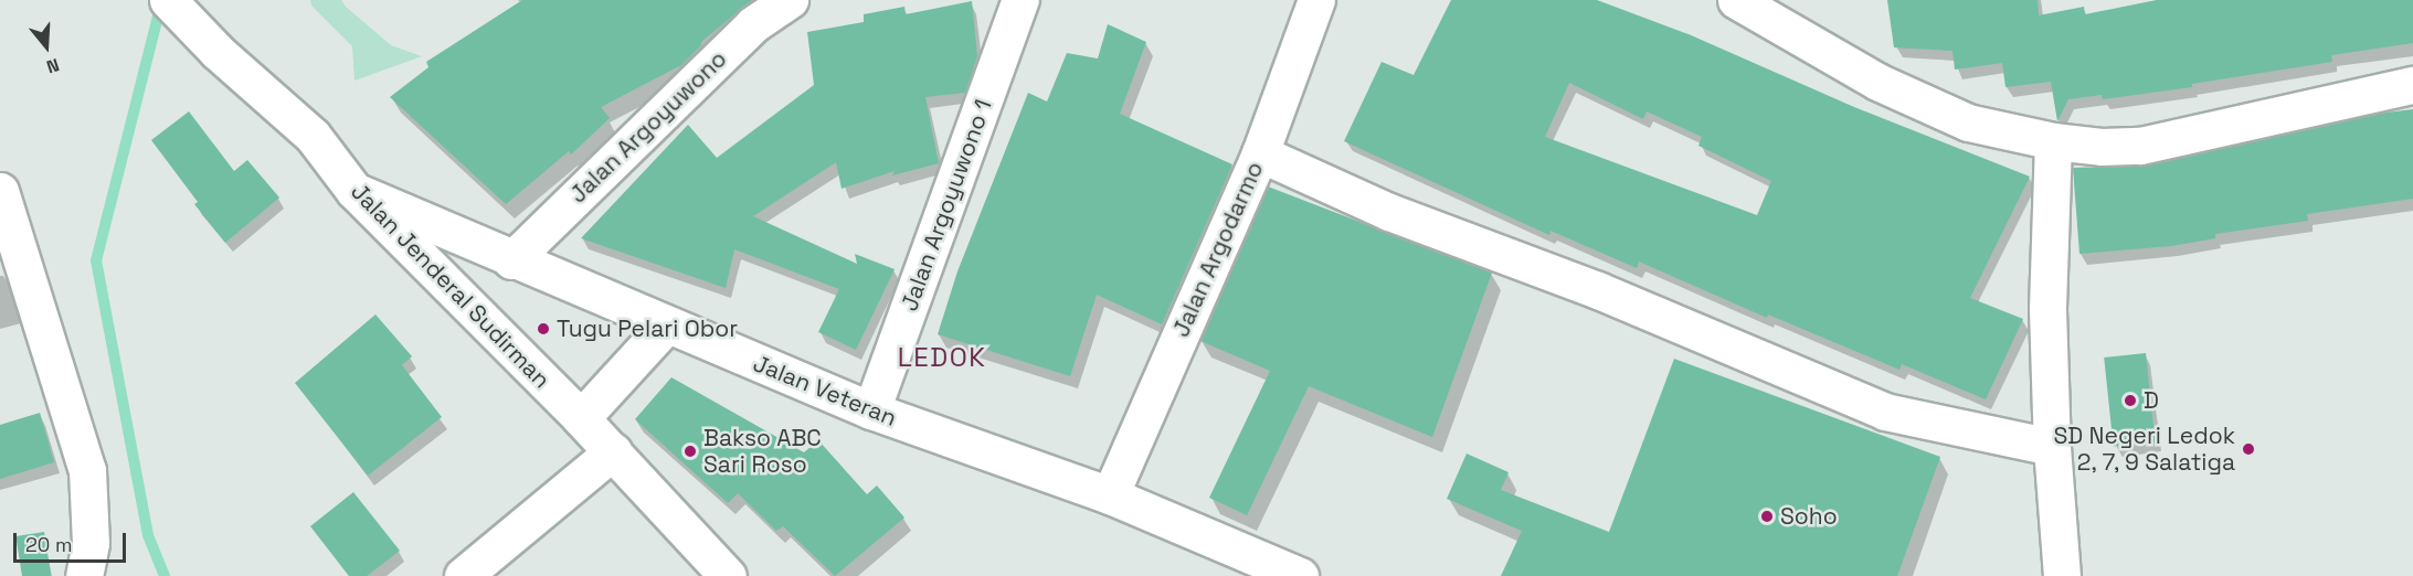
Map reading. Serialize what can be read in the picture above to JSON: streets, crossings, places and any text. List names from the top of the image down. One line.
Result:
{"streets":{"street":["Jalan Argoyuwono","Jalan Argoyuwono 1","Jalan Argodarmo","Jalan Jenderal Sudirman","Jalan Veteran"]},"crossings":[["Jalan Argoyuwono","Jalan Veteran"],["Jalan Argoyuwono 1","Jalan Veteran"],["Jalan Argodarmo","Jalan Veteran"],["Jalan Jenderal Sudirman","Jalan Veteran"]],"districts":["LEDOK"],"places":["Tugu Pelari Obor","D","SD Negeri Ledok 2, 7, 9 Salatiga","Bakso ABC Sari Roso","Soho"],"scale_bar":"20 m","north":"bottom"}
